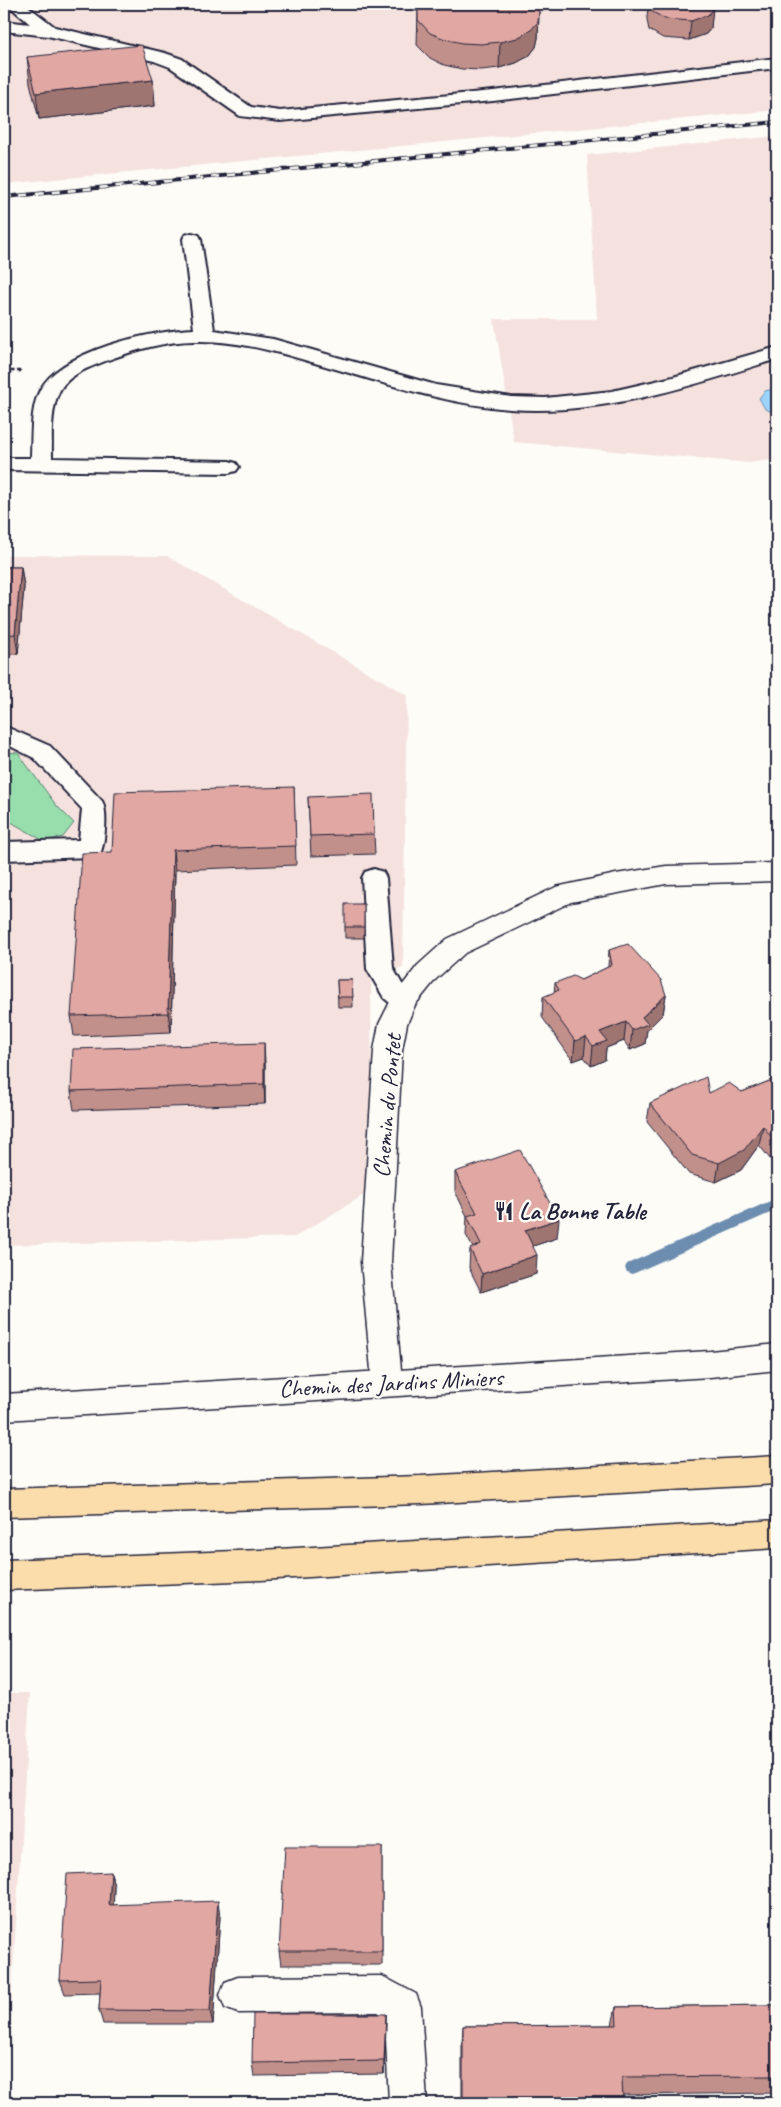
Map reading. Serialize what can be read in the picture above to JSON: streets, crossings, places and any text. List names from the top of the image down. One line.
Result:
{"streets":{"street":["Chemin du Pontet","Chemin des Jardins Miniers"]},"crossings":[["Chemin du Pontet","Chemin des Jardins Miniers"]],"places":{"restaurant":["La Bonne Table"]}}
